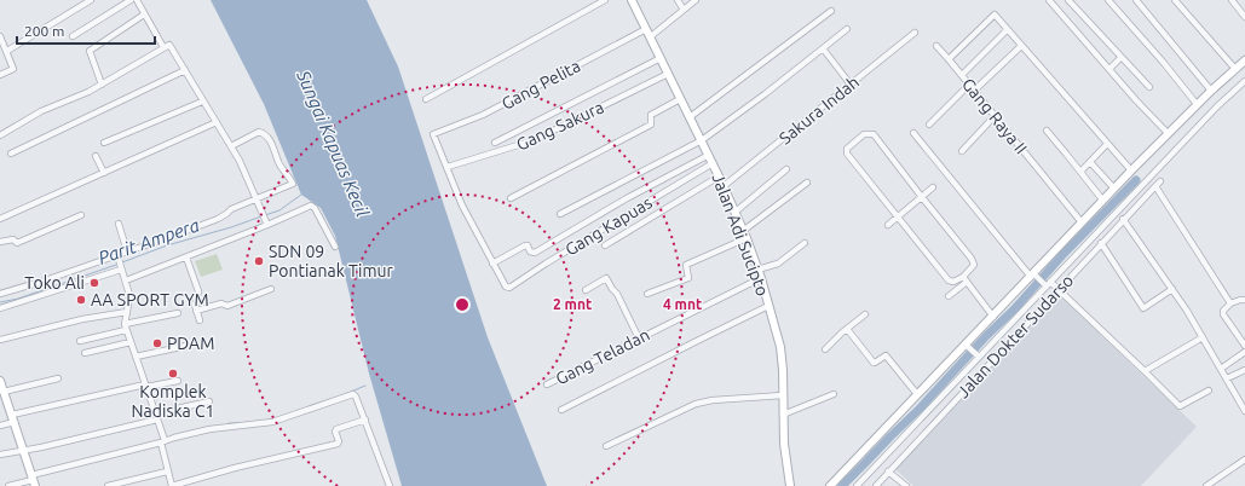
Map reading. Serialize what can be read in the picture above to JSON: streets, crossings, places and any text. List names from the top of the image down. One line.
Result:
{"streets":{"street":["Gang Pelita","Sakura Indah","Gang Raya II","Gang Sakura","Gang Kapuas","Jalan Adi Sucipto","Jalan Dokter Sudarso","Gang Teladan"]},"crossings":[["Gang Pelita","Gang Sakura"],["Gang Pelita","Jalan Adi Sucipto"],["Sakura Indah","Jalan Adi Sucipto"],["Gang Sakura","Jalan Adi Sucipto"],["Gang Kapuas","Jalan Adi Sucipto"],["Jalan Adi Sucipto","Gang Teladan"]],"water":["Sungai Kapuas Kecil","Parit Ampera"],"places":["SDN 09 Pontianak Timur","Toko Ali","AA SPORT GYM","PDAM","Komplek Nadiska C1"],"scale_bar":"200 m","rings":["2 mnt","4 mnt"]}
